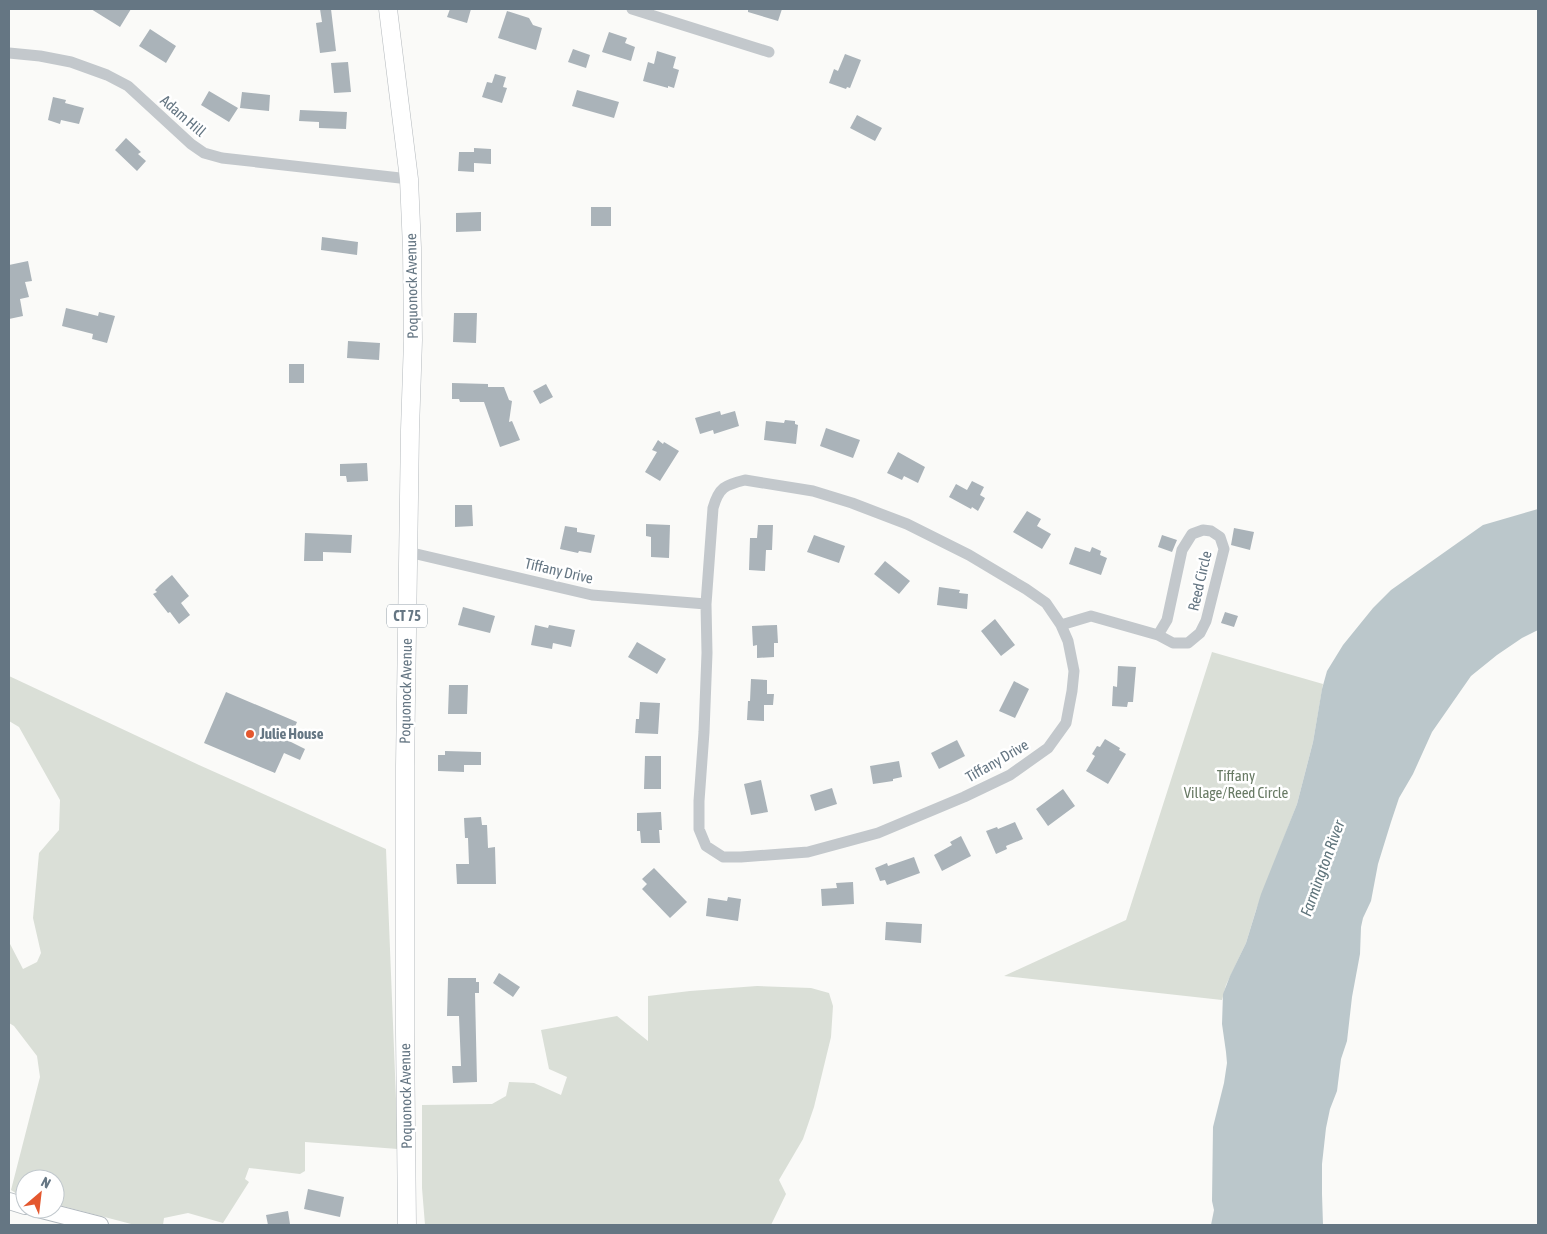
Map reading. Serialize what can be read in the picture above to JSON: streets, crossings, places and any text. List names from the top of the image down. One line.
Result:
{"streets":{"main road":["Poquonock Avenue","CT 75"],"street":["Adam Hill","Tiffany Drive","Reed Circle"]},"crossings":[["Adam Hill","Poquonock Avenue"],["Poquonock Avenue","Tiffany Drive"],["Tiffany Drive","Reed Circle"]],"water":["Farmington River"],"parks":["Tiffany Village/Reed Circle"],"places":["Julie House"],"north":"top right"}
